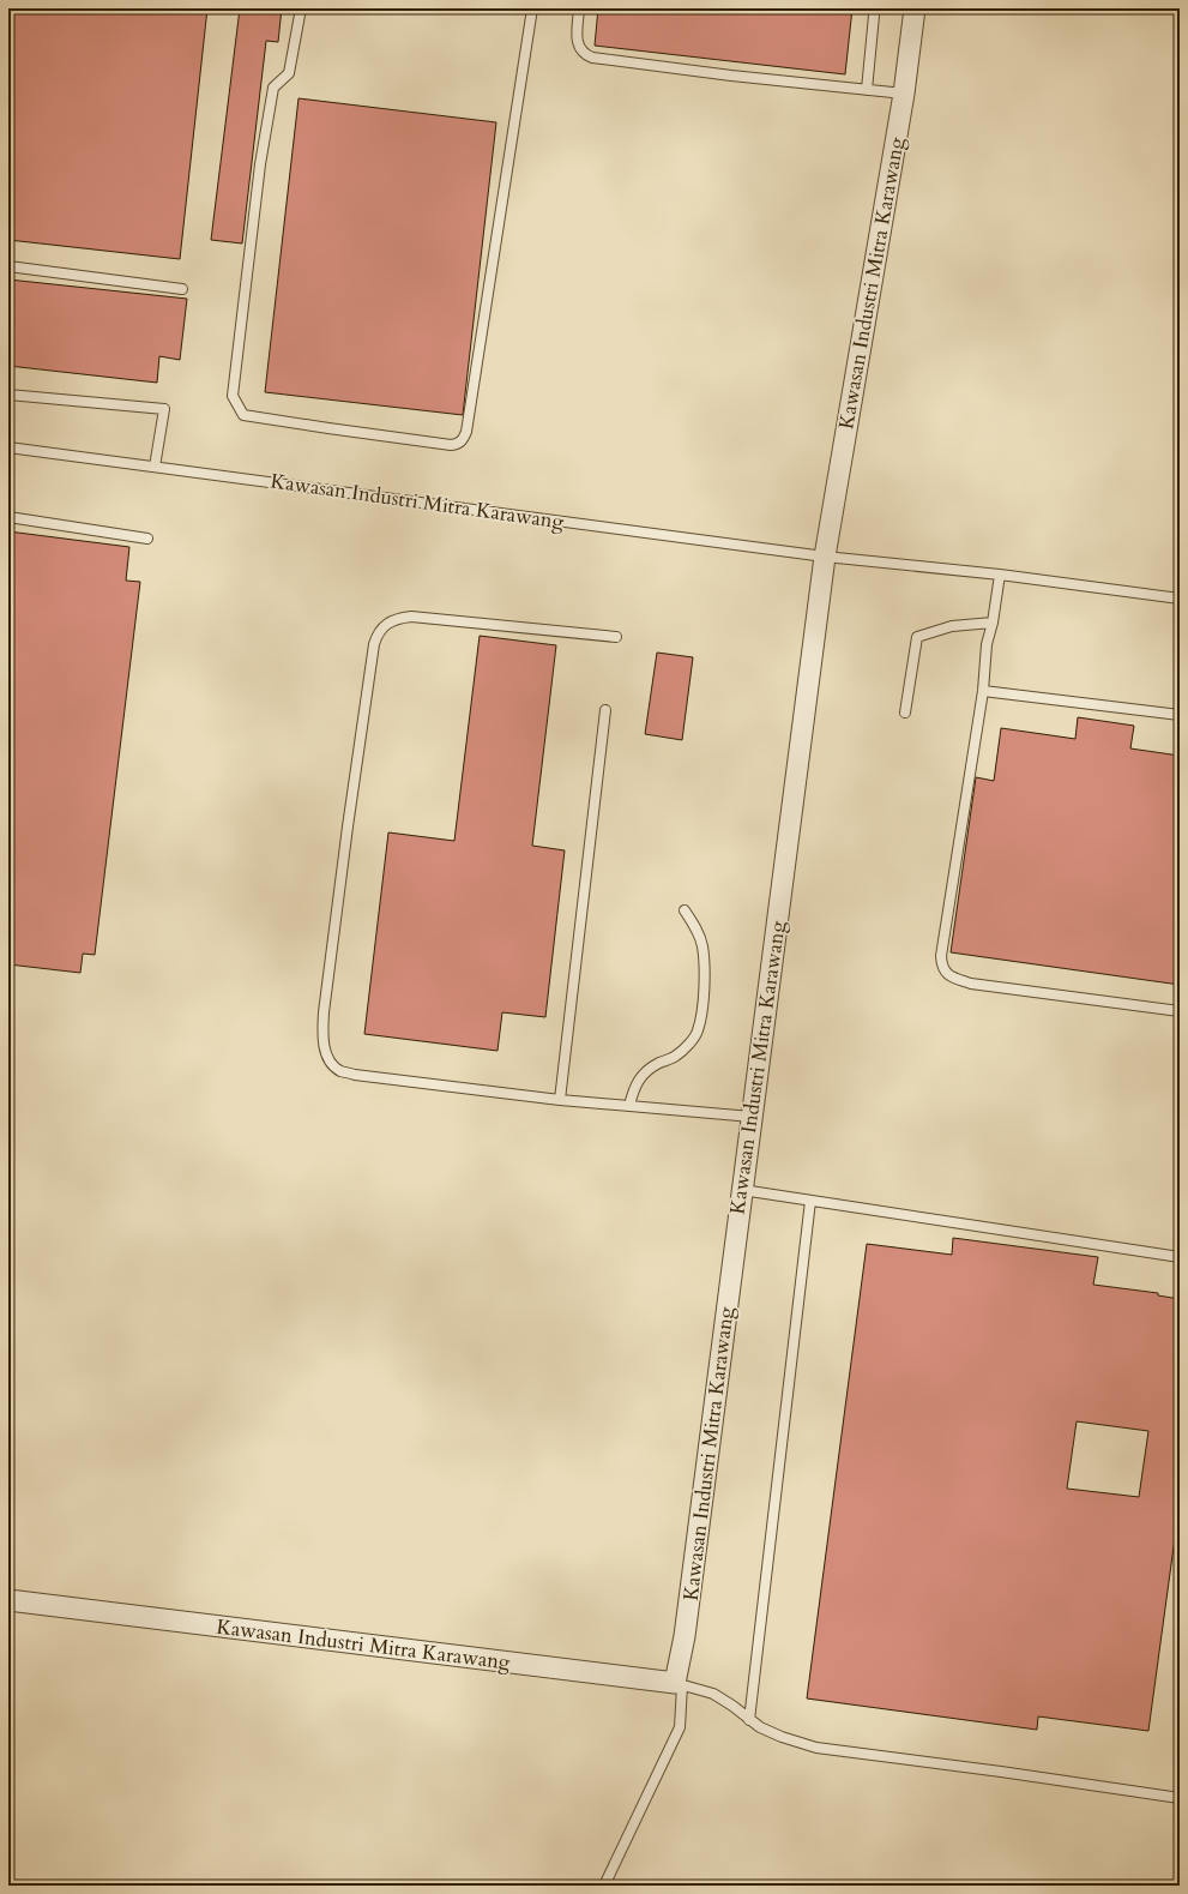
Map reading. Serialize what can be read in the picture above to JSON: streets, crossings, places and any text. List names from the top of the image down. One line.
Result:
{"streets":{"street":["Kawasan Industri Mitra Karawang"]}}
